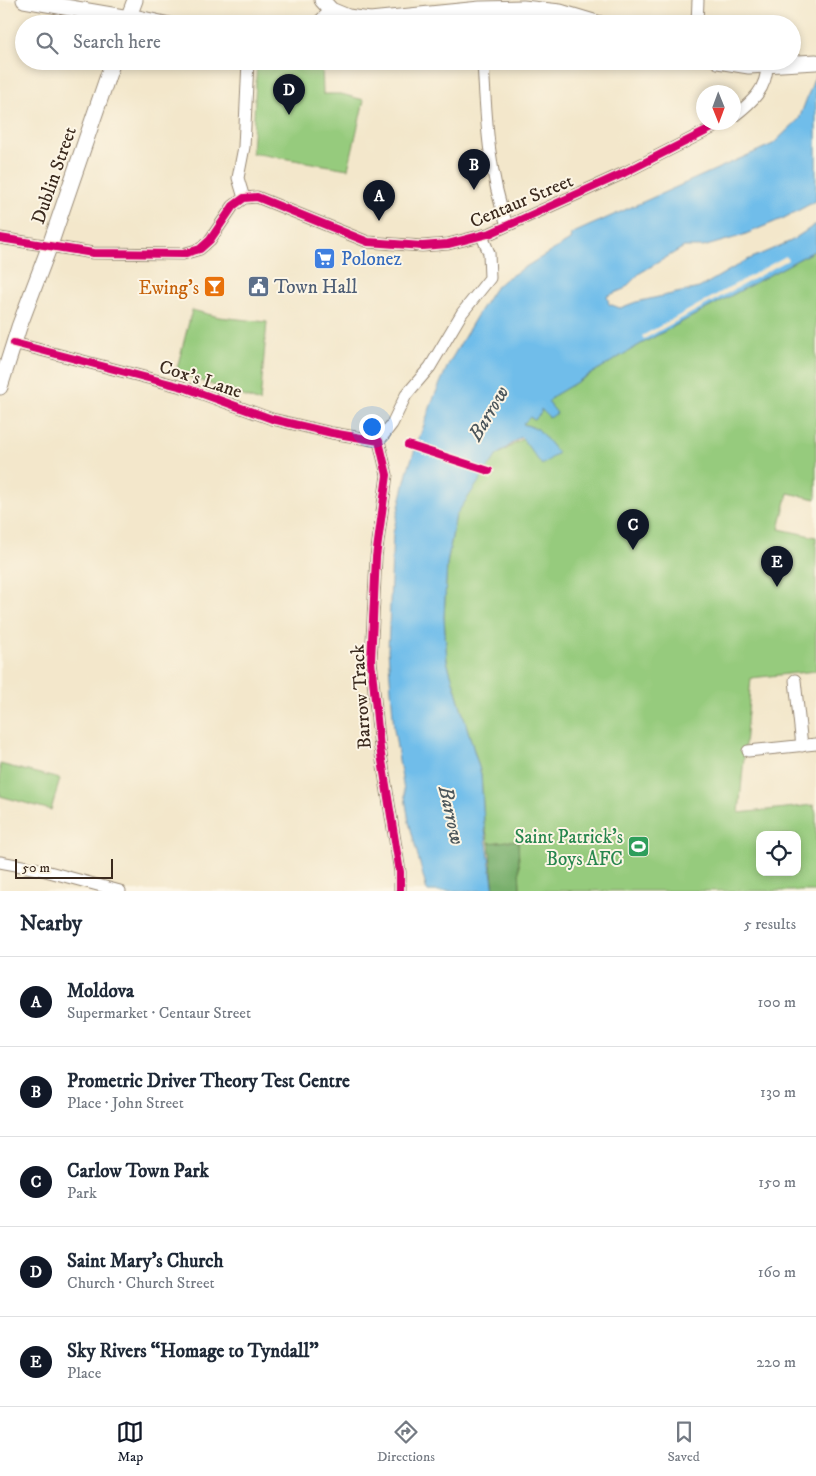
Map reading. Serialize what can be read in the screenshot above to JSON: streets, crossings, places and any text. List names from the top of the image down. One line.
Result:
{"streets":{"main road":["Dublin Street"],"street":["Centaur Street","Cox's Lane","Barrow Track"]},"crossings":[["Dublin Street","Cox's Lane"],["Cox's Lane","Barrow Track"]],"water":["Barrow"],"places":{"supermarket":["Polonez"],"public building":["Town Hall"],"bar":["Ewing’s"],"sports":["Saint Patrick's Boys AFC"]},"scale_bar":"50 m","north":"bottom","page":{"search":"Search here","pins":["D","B","A","C","E"],"scale":"50 m","heading":["Nearby","5 results"],"list":[{"mark":"A","name":"Moldova","note":"Supermarket · Centaur Street","value":"100 m"},{"mark":"B","name":"Prometric Driver Theory Test Centre","note":"Place · John Street","value":"130 m"},{"mark":"C","name":"Carlow Town Park","note":"Park","value":"150 m"},{"mark":"D","name":"Saint Mary's Church","note":"Church · Church Street","value":"160 m"},{"mark":"E","name":"Sky Rivers “Homage to Tyndall”","note":"Place","value":"220 m"}],"nav":["Map","Directions","Saved"]}}
